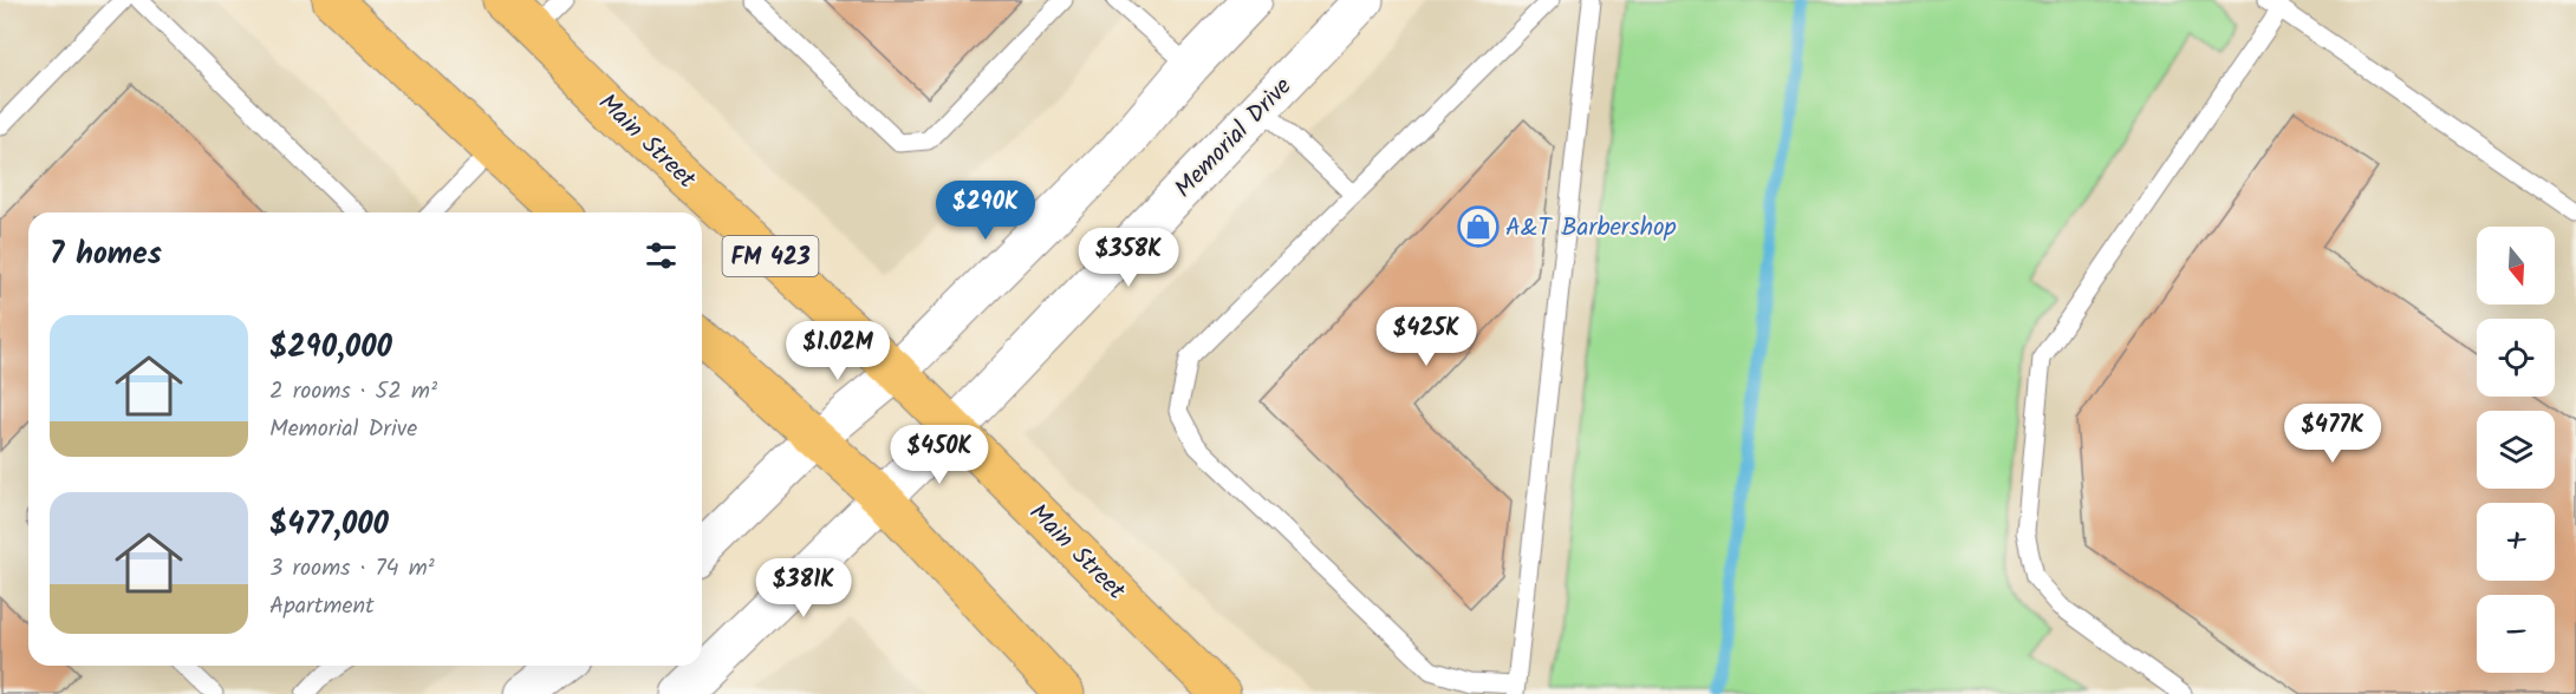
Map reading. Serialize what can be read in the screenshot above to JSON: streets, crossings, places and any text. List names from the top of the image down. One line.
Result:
{"streets":{"main road":["Main Street","FM 423"],"street":["Memorial Drive"]},"crossings":[["Memorial Drive","Main Street"]],"places":{"shop":["A&T Barbershop"]},"north":"bottom","page":{"price":["$290K","$358K","$425K","$1.02M","$477K","$450K","$381K"],"heading":"7 homes","map_buttons":["+","−"],"list":[{"name":"$290,000","note":"2 rooms · 52 m² · Memorial Drive"},{"name":"$477,000","note":"3 rooms · 74 m² · Apartment"}]}}
